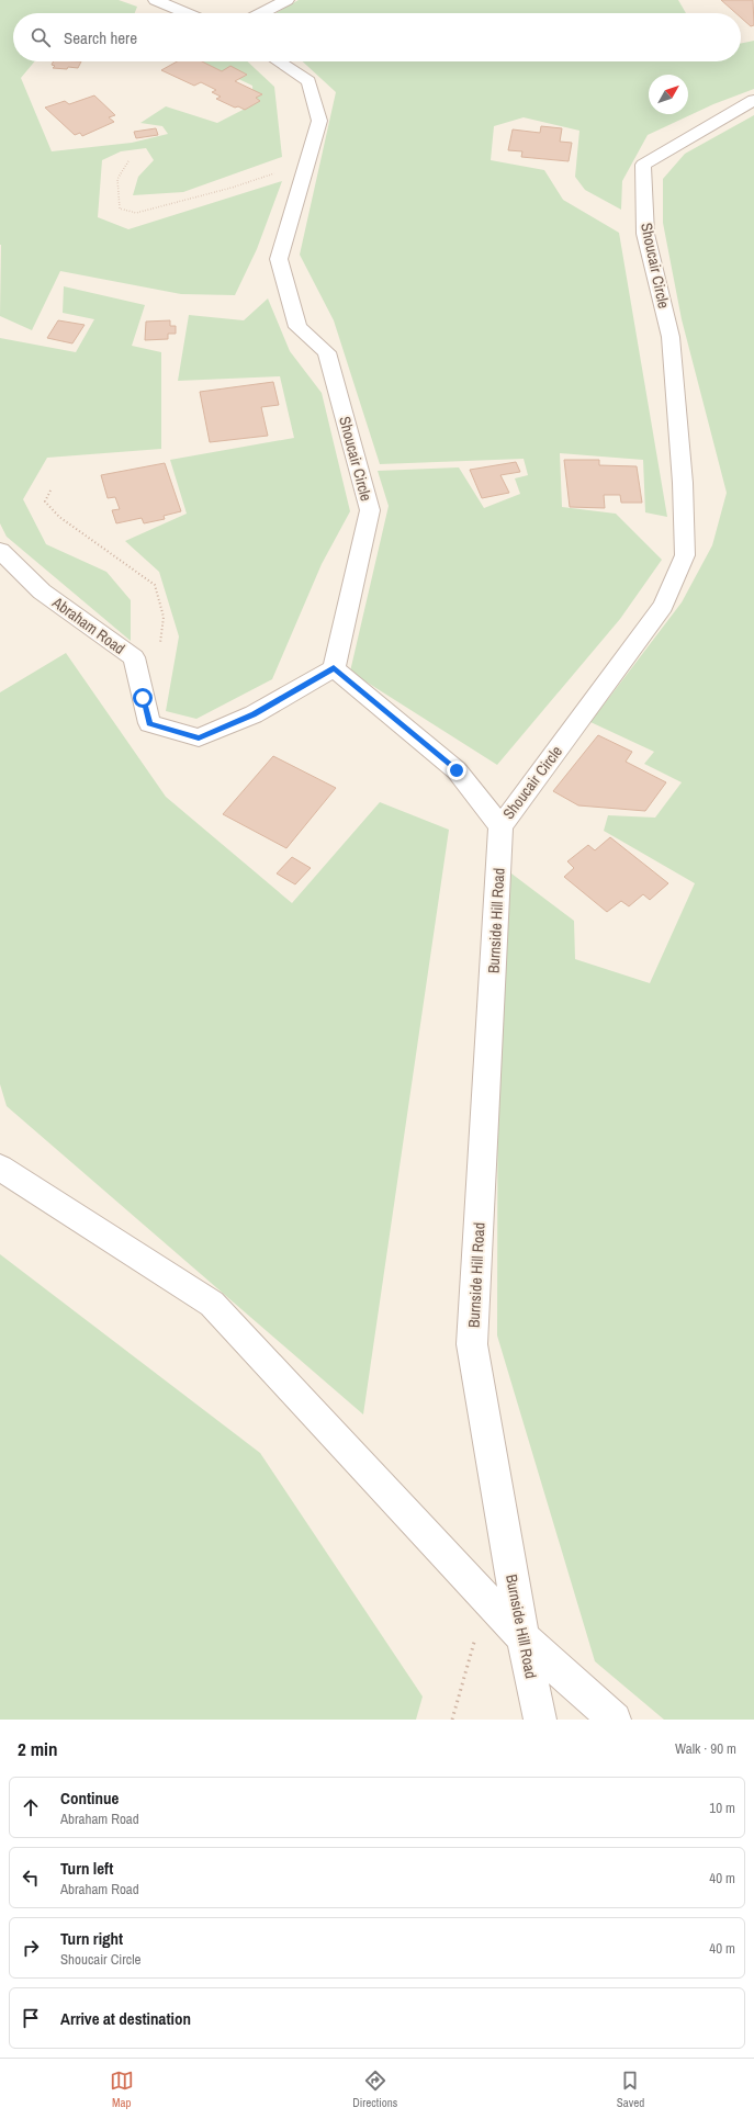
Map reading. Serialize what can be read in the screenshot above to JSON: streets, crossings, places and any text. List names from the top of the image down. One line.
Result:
{"streets":{"street":["Shoucair Circle","Abraham Road","Burnside Hill Road"]},"crossings":[["Shoucair Circle","Abraham Road"],["Shoucair Circle","Burnside Hill Road"]],"north":"top right","page":{"search":"Search here","heading":["2 min","Walk · 90 m"],"list":[["Continue","Abraham Road","10 m"],["Turn left","Abraham Road","40 m"],["Turn right","Shoucair Circle","40 m"],"Arrive at destination"],"nav":["Map","Directions","Saved"]}}
